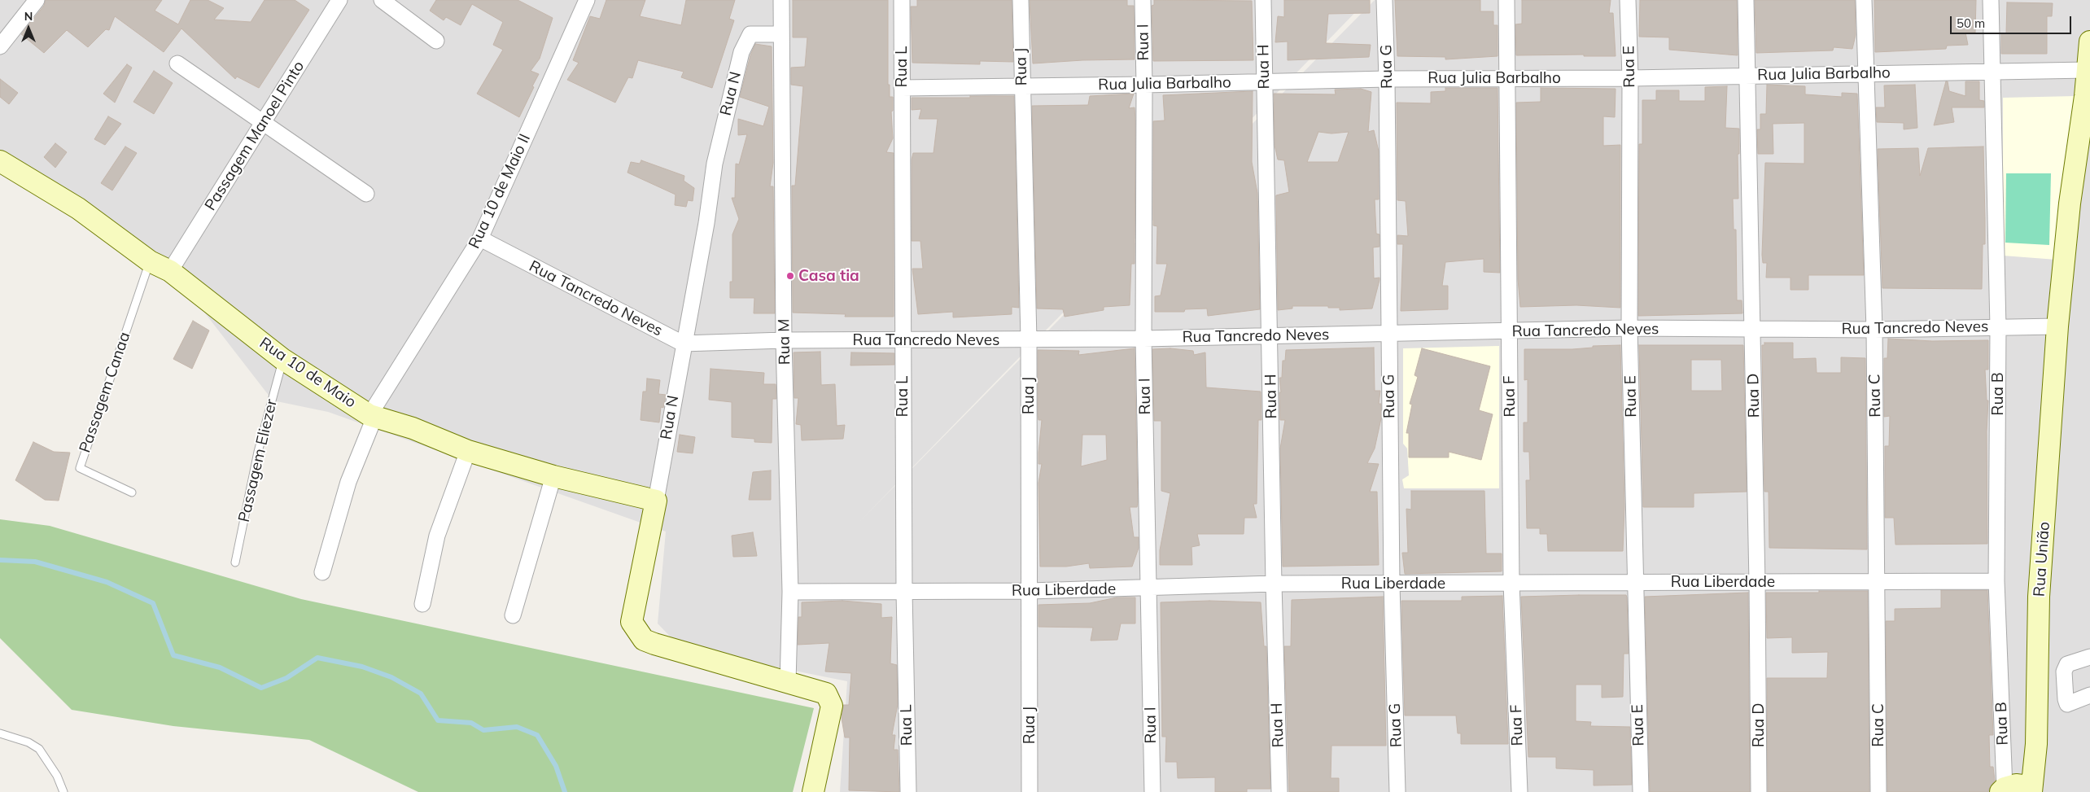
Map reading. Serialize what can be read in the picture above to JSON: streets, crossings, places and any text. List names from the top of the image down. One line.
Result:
{"streets":{"main road":["Rua N","Rua 10 de Maio","Rua União"],"street":["Rua I","Rua L","Rua J","Rua H","Rua G","Rua E","Rua Julia Barbalho","Passagem Manoel Pinto","Rua 10 de Maio II","Rua Tancredo Neves","Rua M","Rua B","Rua D","Rua C","Rua F","Rua Liberdade"],"lane":["Passagem Canaa","Passagem Eliezer"]},"crossings":[["Rua I","Rua Julia Barbalho"],["Rua I","Rua Tancredo Neves"],["Rua I","Rua Liberdade"],["Rua L","Rua Julia Barbalho"],["Rua L","Rua Tancredo Neves"],["Rua L","Rua Liberdade"],["Rua J","Rua Julia Barbalho"],["Rua J","Rua Tancredo Neves"],["Rua J","Rua Liberdade"],["Rua H","Rua Julia Barbalho"],["Rua H","Rua Tancredo Neves"],["Rua H","Rua Liberdade"],["Rua G","Rua Julia Barbalho"],["Rua G","Rua Tancredo Neves"],["Rua G","Rua Liberdade"],["Rua E","Rua Julia Barbalho"],["Rua E","Rua Tancredo Neves"],["Rua E","Rua Liberdade"],["Rua Julia Barbalho","Rua B"],["Rua Julia Barbalho","Rua D"],["Rua Julia Barbalho","Rua C"],["Rua Julia Barbalho","Rua F"],["Rua Julia Barbalho","Rua União"],["Rua N","Rua Tancredo Neves"],["Rua N","Rua M"],["Rua N","Rua 10 de Maio"],["Passagem Manoel Pinto","Rua 10 de Maio"],["Rua 10 de Maio II","Rua Tancredo Neves"],["Rua 10 de Maio II","Rua 10 de Maio"],["Rua Tancredo Neves","Rua M"],["Rua Tancredo Neves","Rua B"],["Rua Tancredo Neves","Rua D"],["Rua Tancredo Neves","Rua C"],["Rua Tancredo Neves","Rua F"],["Rua Tancredo Neves","Rua União"],["Rua M","Rua Liberdade"],["Rua 10 de Maio","Passagem Canaa"],["Rua 10 de Maio","Passagem Eliezer"],["Rua B","Rua Liberdade"],["Rua D","Rua Liberdade"],["Rua C","Rua Liberdade"],["Rua F","Rua Liberdade"]],"places":["Casa tia"],"scale_bar":"50 m","north":"top"}
